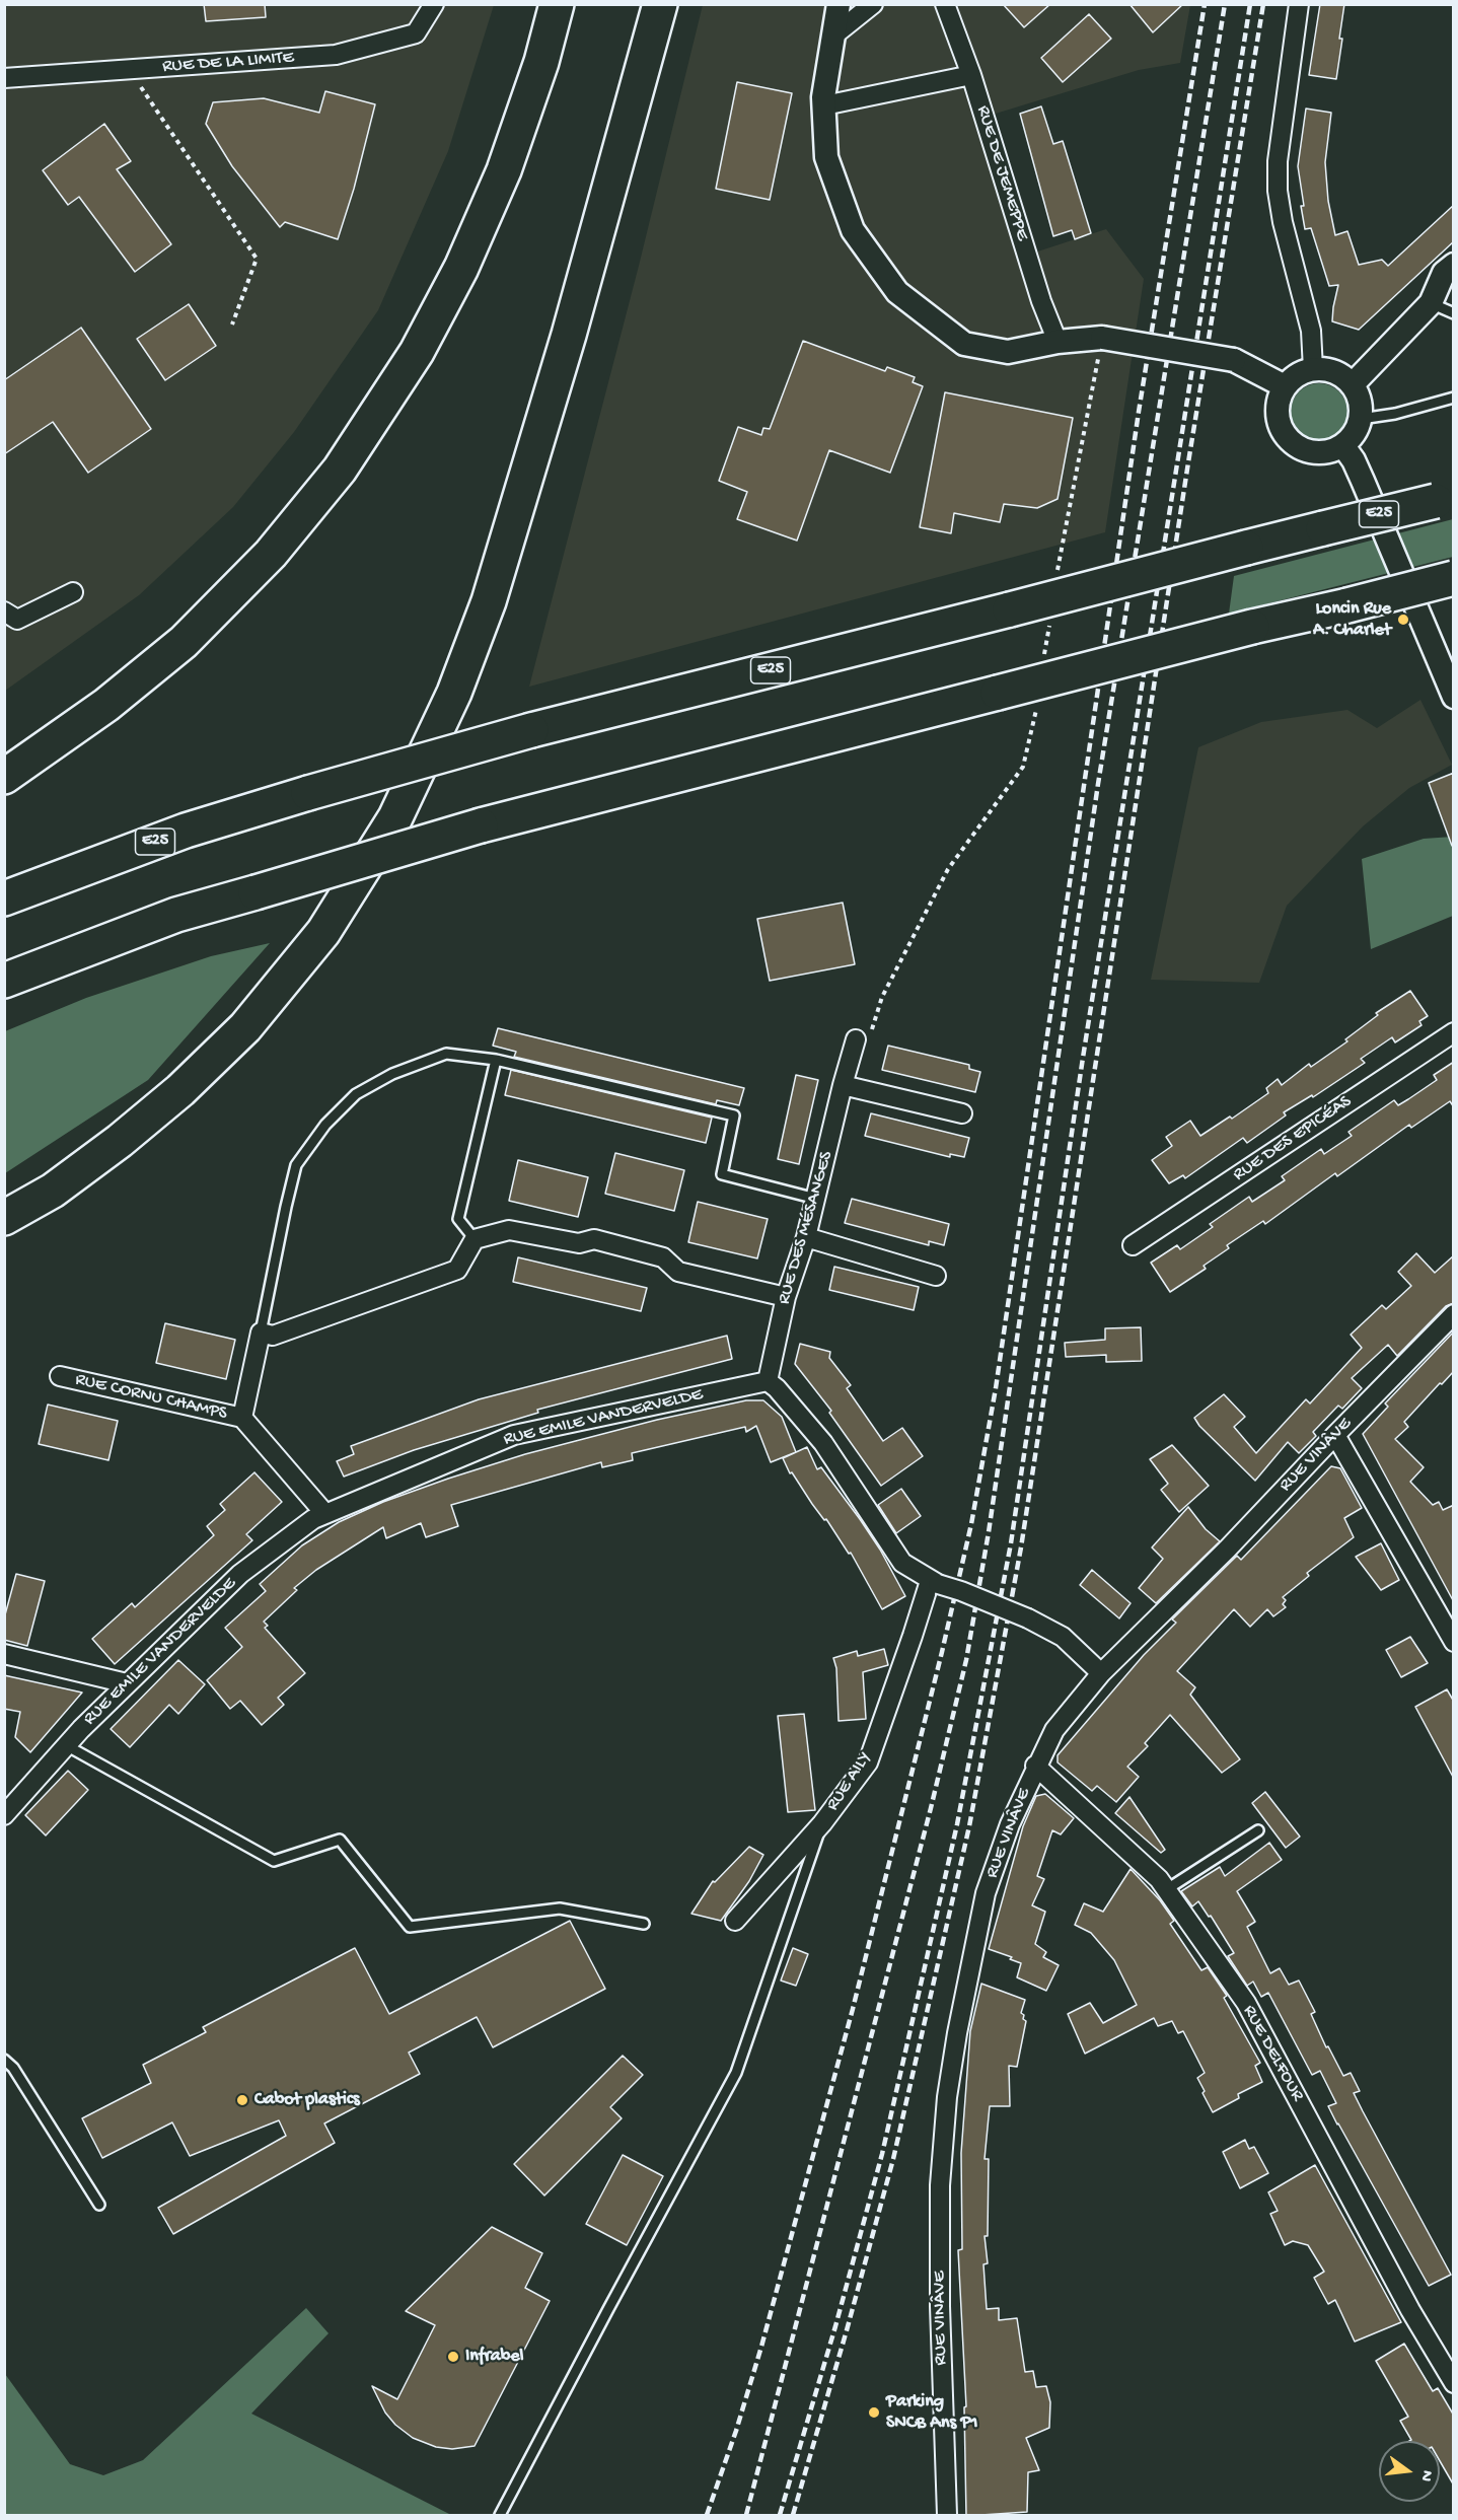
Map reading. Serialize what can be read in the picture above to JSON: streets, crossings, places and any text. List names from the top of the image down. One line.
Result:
{"streets":{"highway":["E25"],"street":["RUE DE LA LIMITE","RUE DE JEMEPPE","RUE DES EPICÉAS","RUE DES MÉSANGES","RUE CORNU CHAMPS","RUE EMILE VANDERVELDE","RUE VINÂVE","RUE AILY","RUE DELFOUR"]},"crossings":[["RUE DES MÉSANGES","RUE EMILE VANDERVELDE"],["RUE CORNU CHAMPS","RUE EMILE VANDERVELDE"],["RUE VINÂVE","RUE DELFOUR"]],"places":["Loncin Rue A. Charlet","Cabot plastics","Infrabel","Parking SNCB Ans P1"],"north":"right"}
